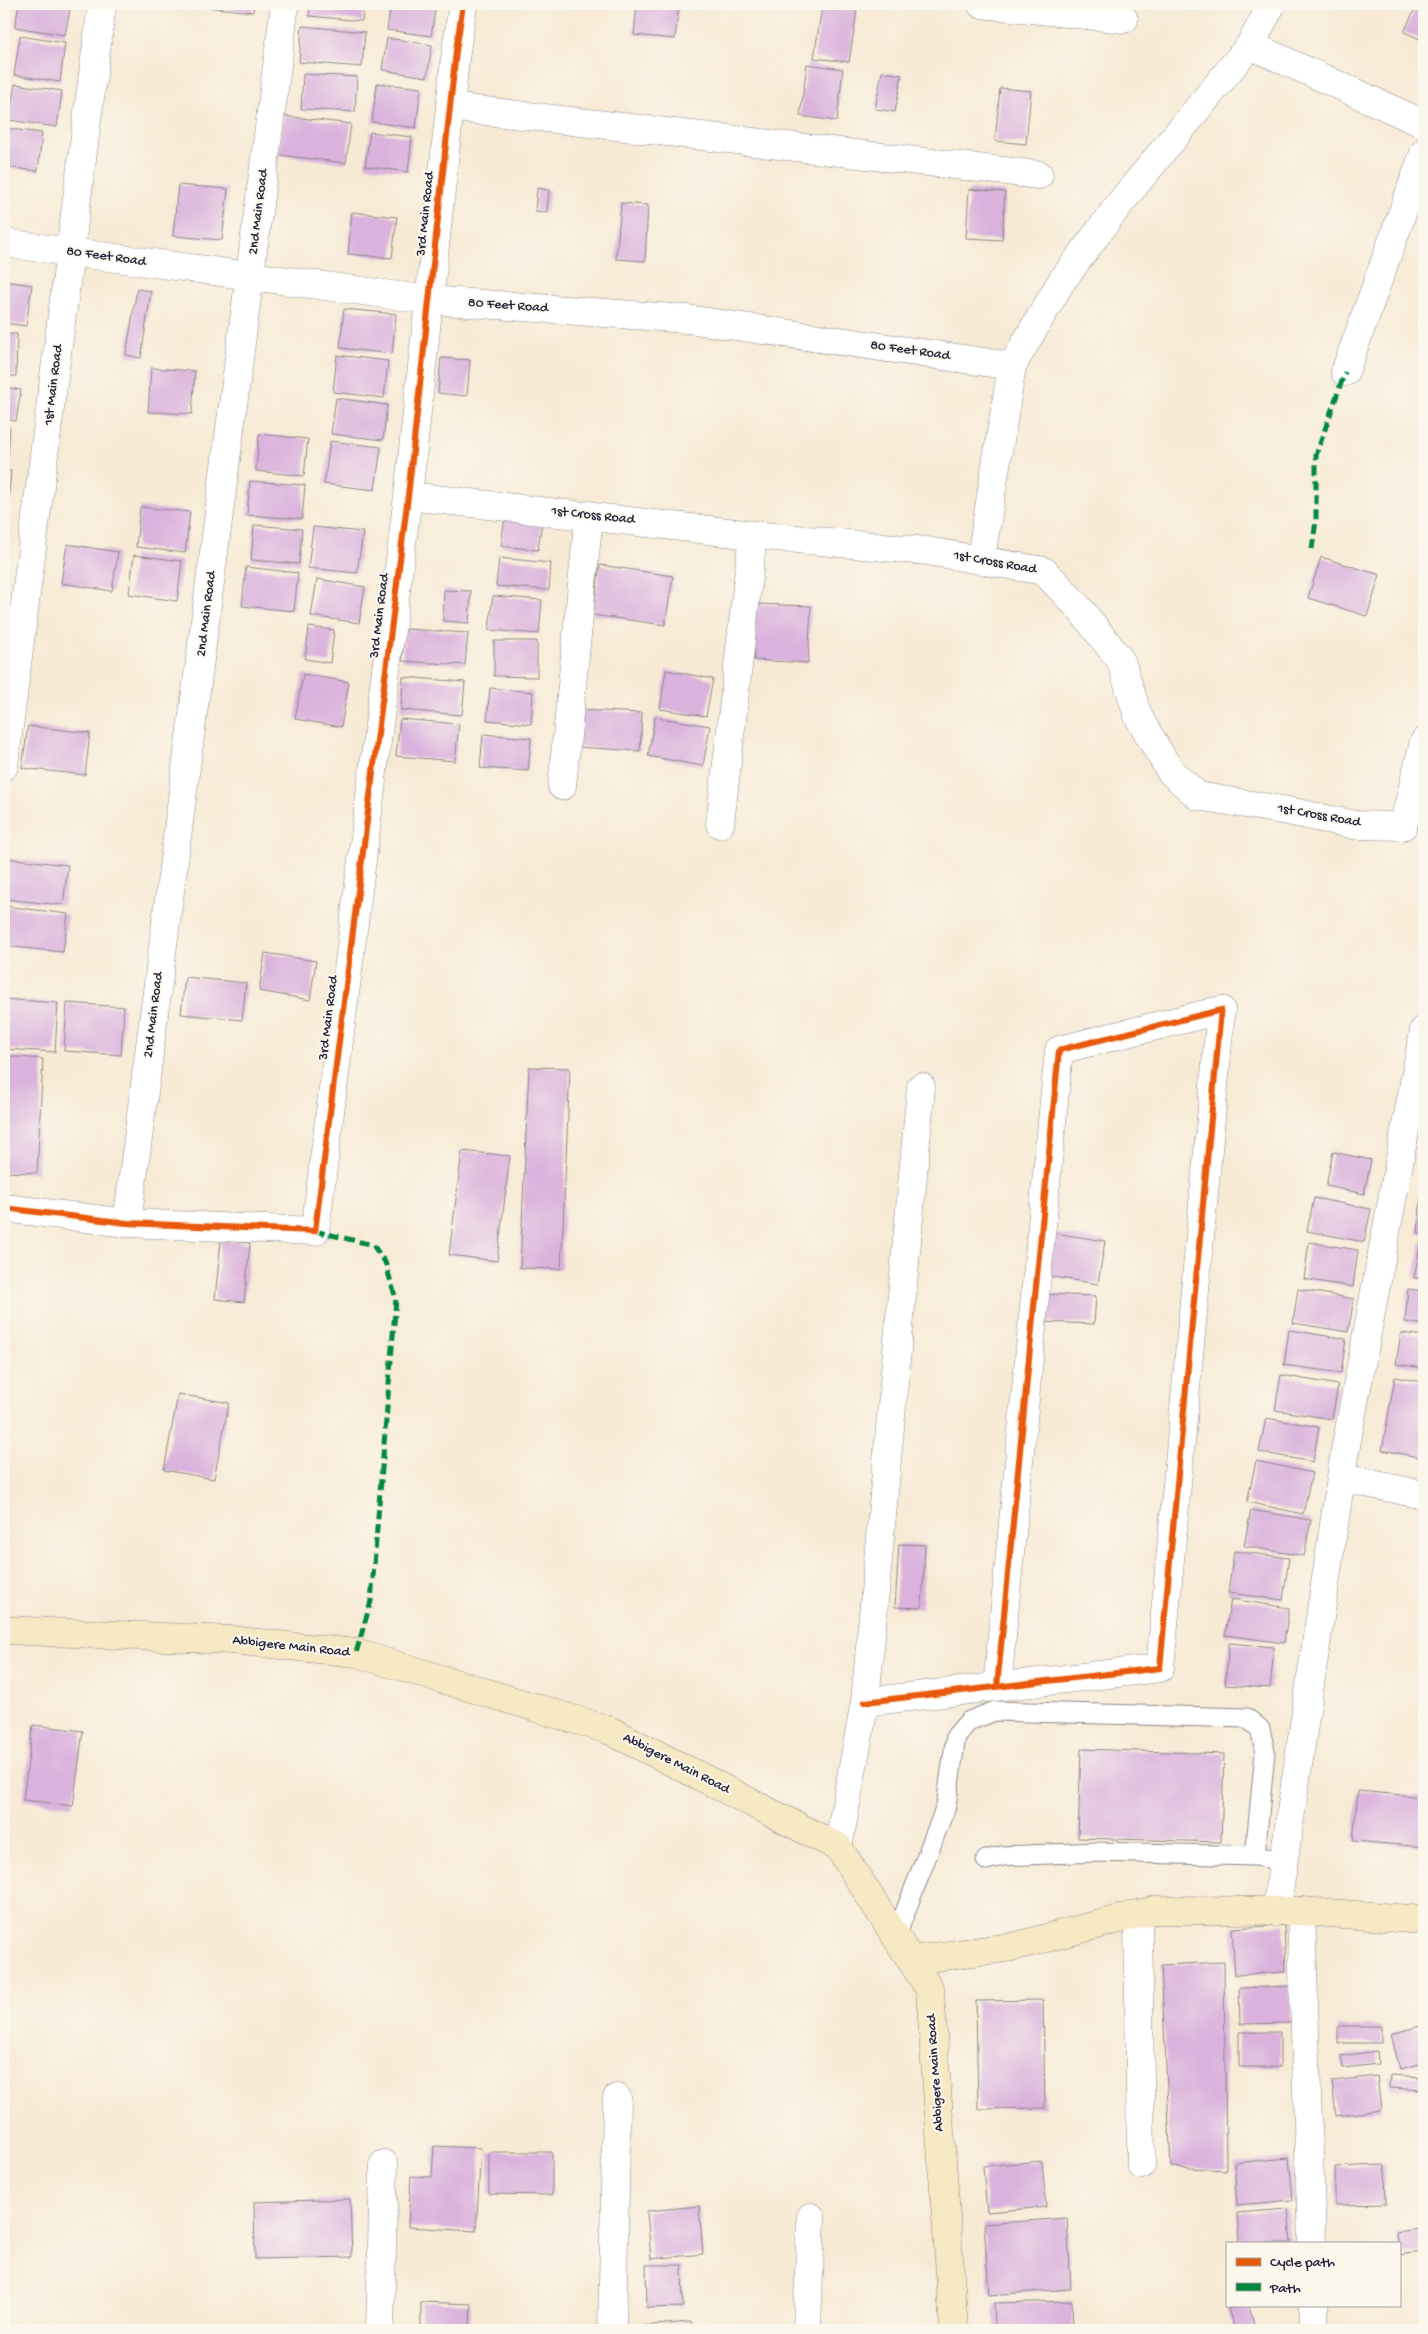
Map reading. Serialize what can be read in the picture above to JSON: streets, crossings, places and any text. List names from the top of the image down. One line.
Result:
{"streets":{"main road":["Abbigere Main Road"],"street":["2nd Main Road","3rd Main Road","80 Feet Road","1st Main Road","1st Cross Road"]},"crossings":[["2nd Main Road","3rd Main Road"],["2nd Main Road","80 Feet Road"],["3rd Main Road","80 Feet Road"],["3rd Main Road","1st Cross Road"],["80 Feet Road","1st Main Road"]],"legend":["Cycle path","Path"]}
